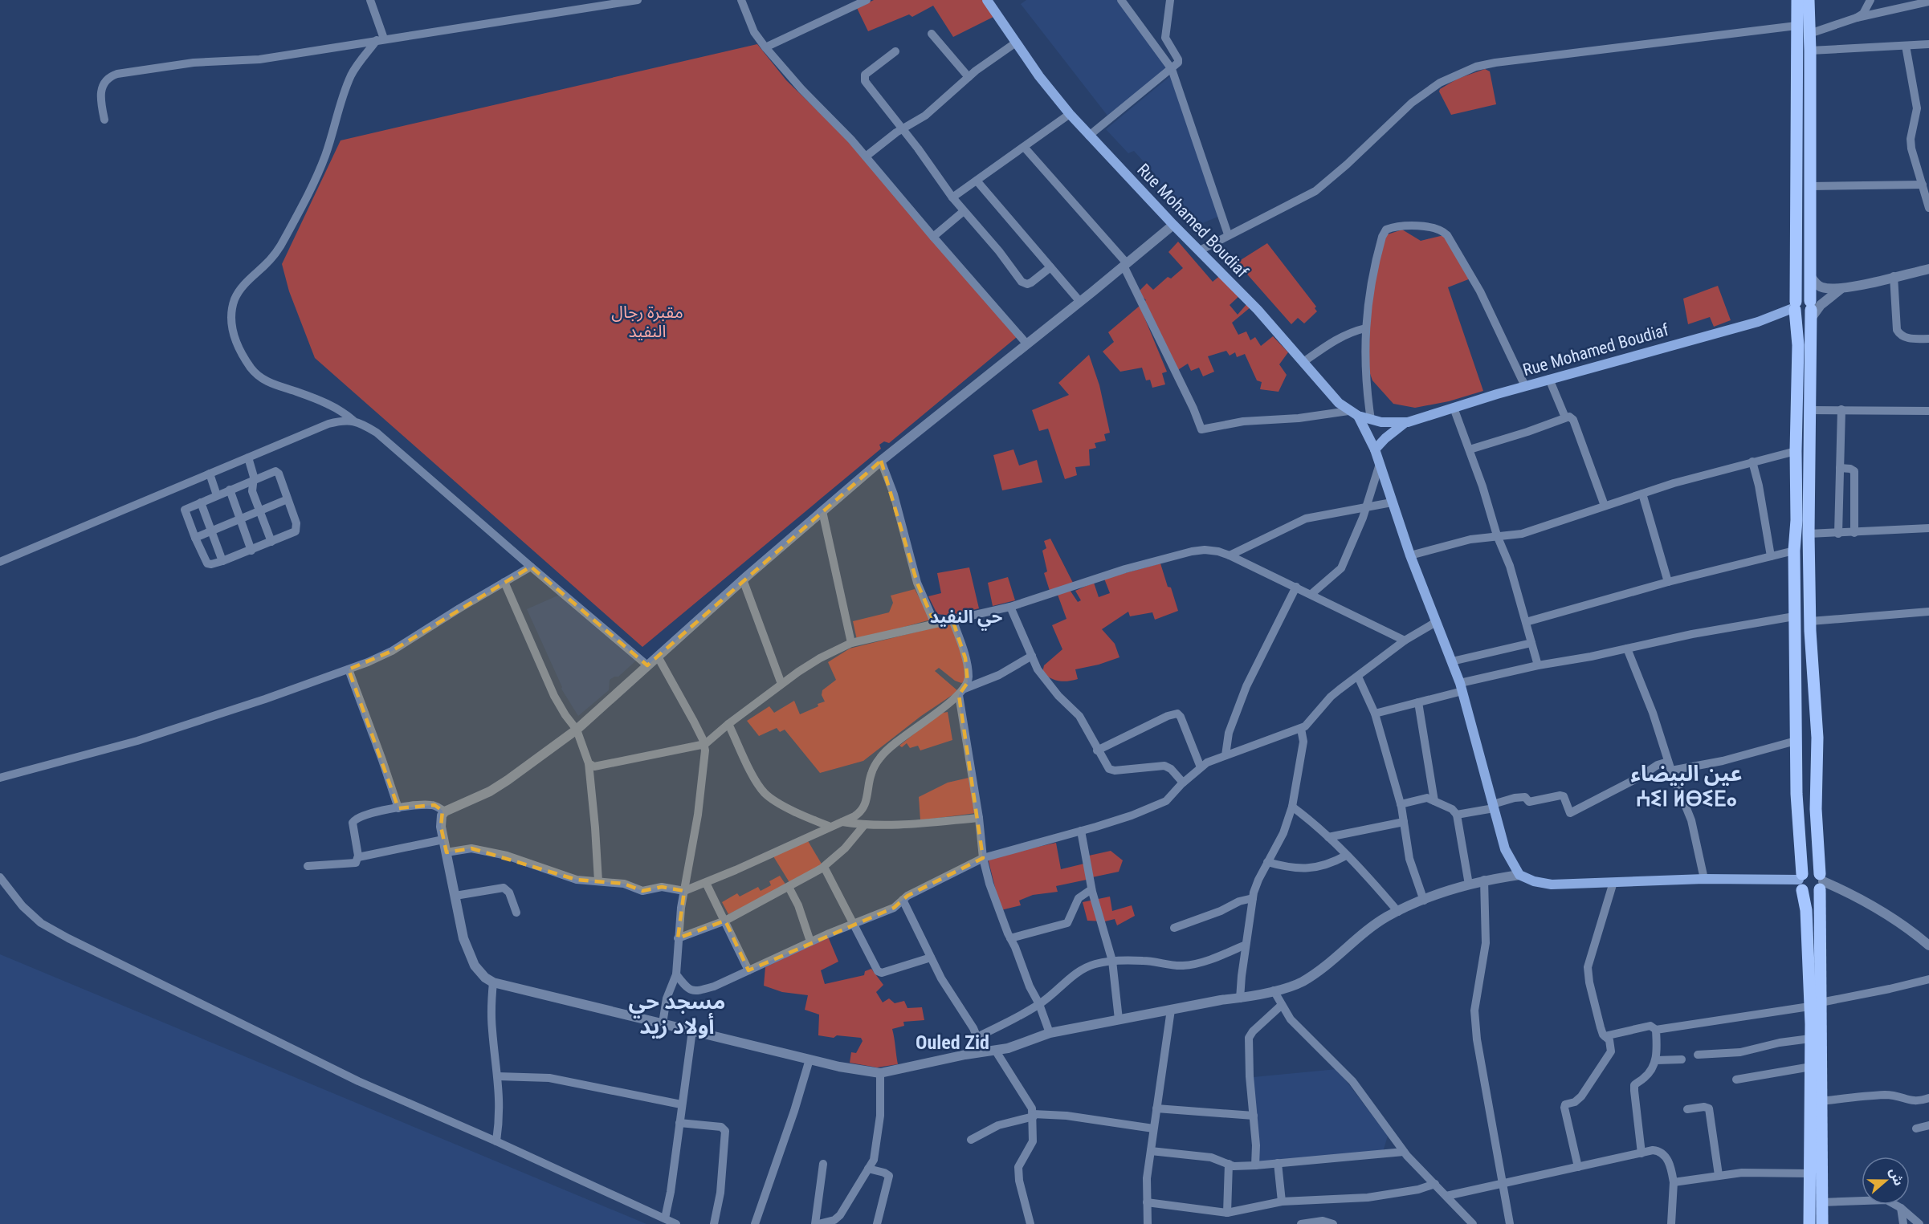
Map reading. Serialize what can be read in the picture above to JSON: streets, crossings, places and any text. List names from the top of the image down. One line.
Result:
{"streets":{"main road":["Rue Mohamed Boudiaf"]},"districts":["حي النفيد","عين البيضاء ⵄⵉⵏ ⵍⴱⵉⴹⴰ","مسجد حي أولاد زيد","Ouled Zid"],"parks":["مقبرة رجال النفيد"],"north":"right"}
